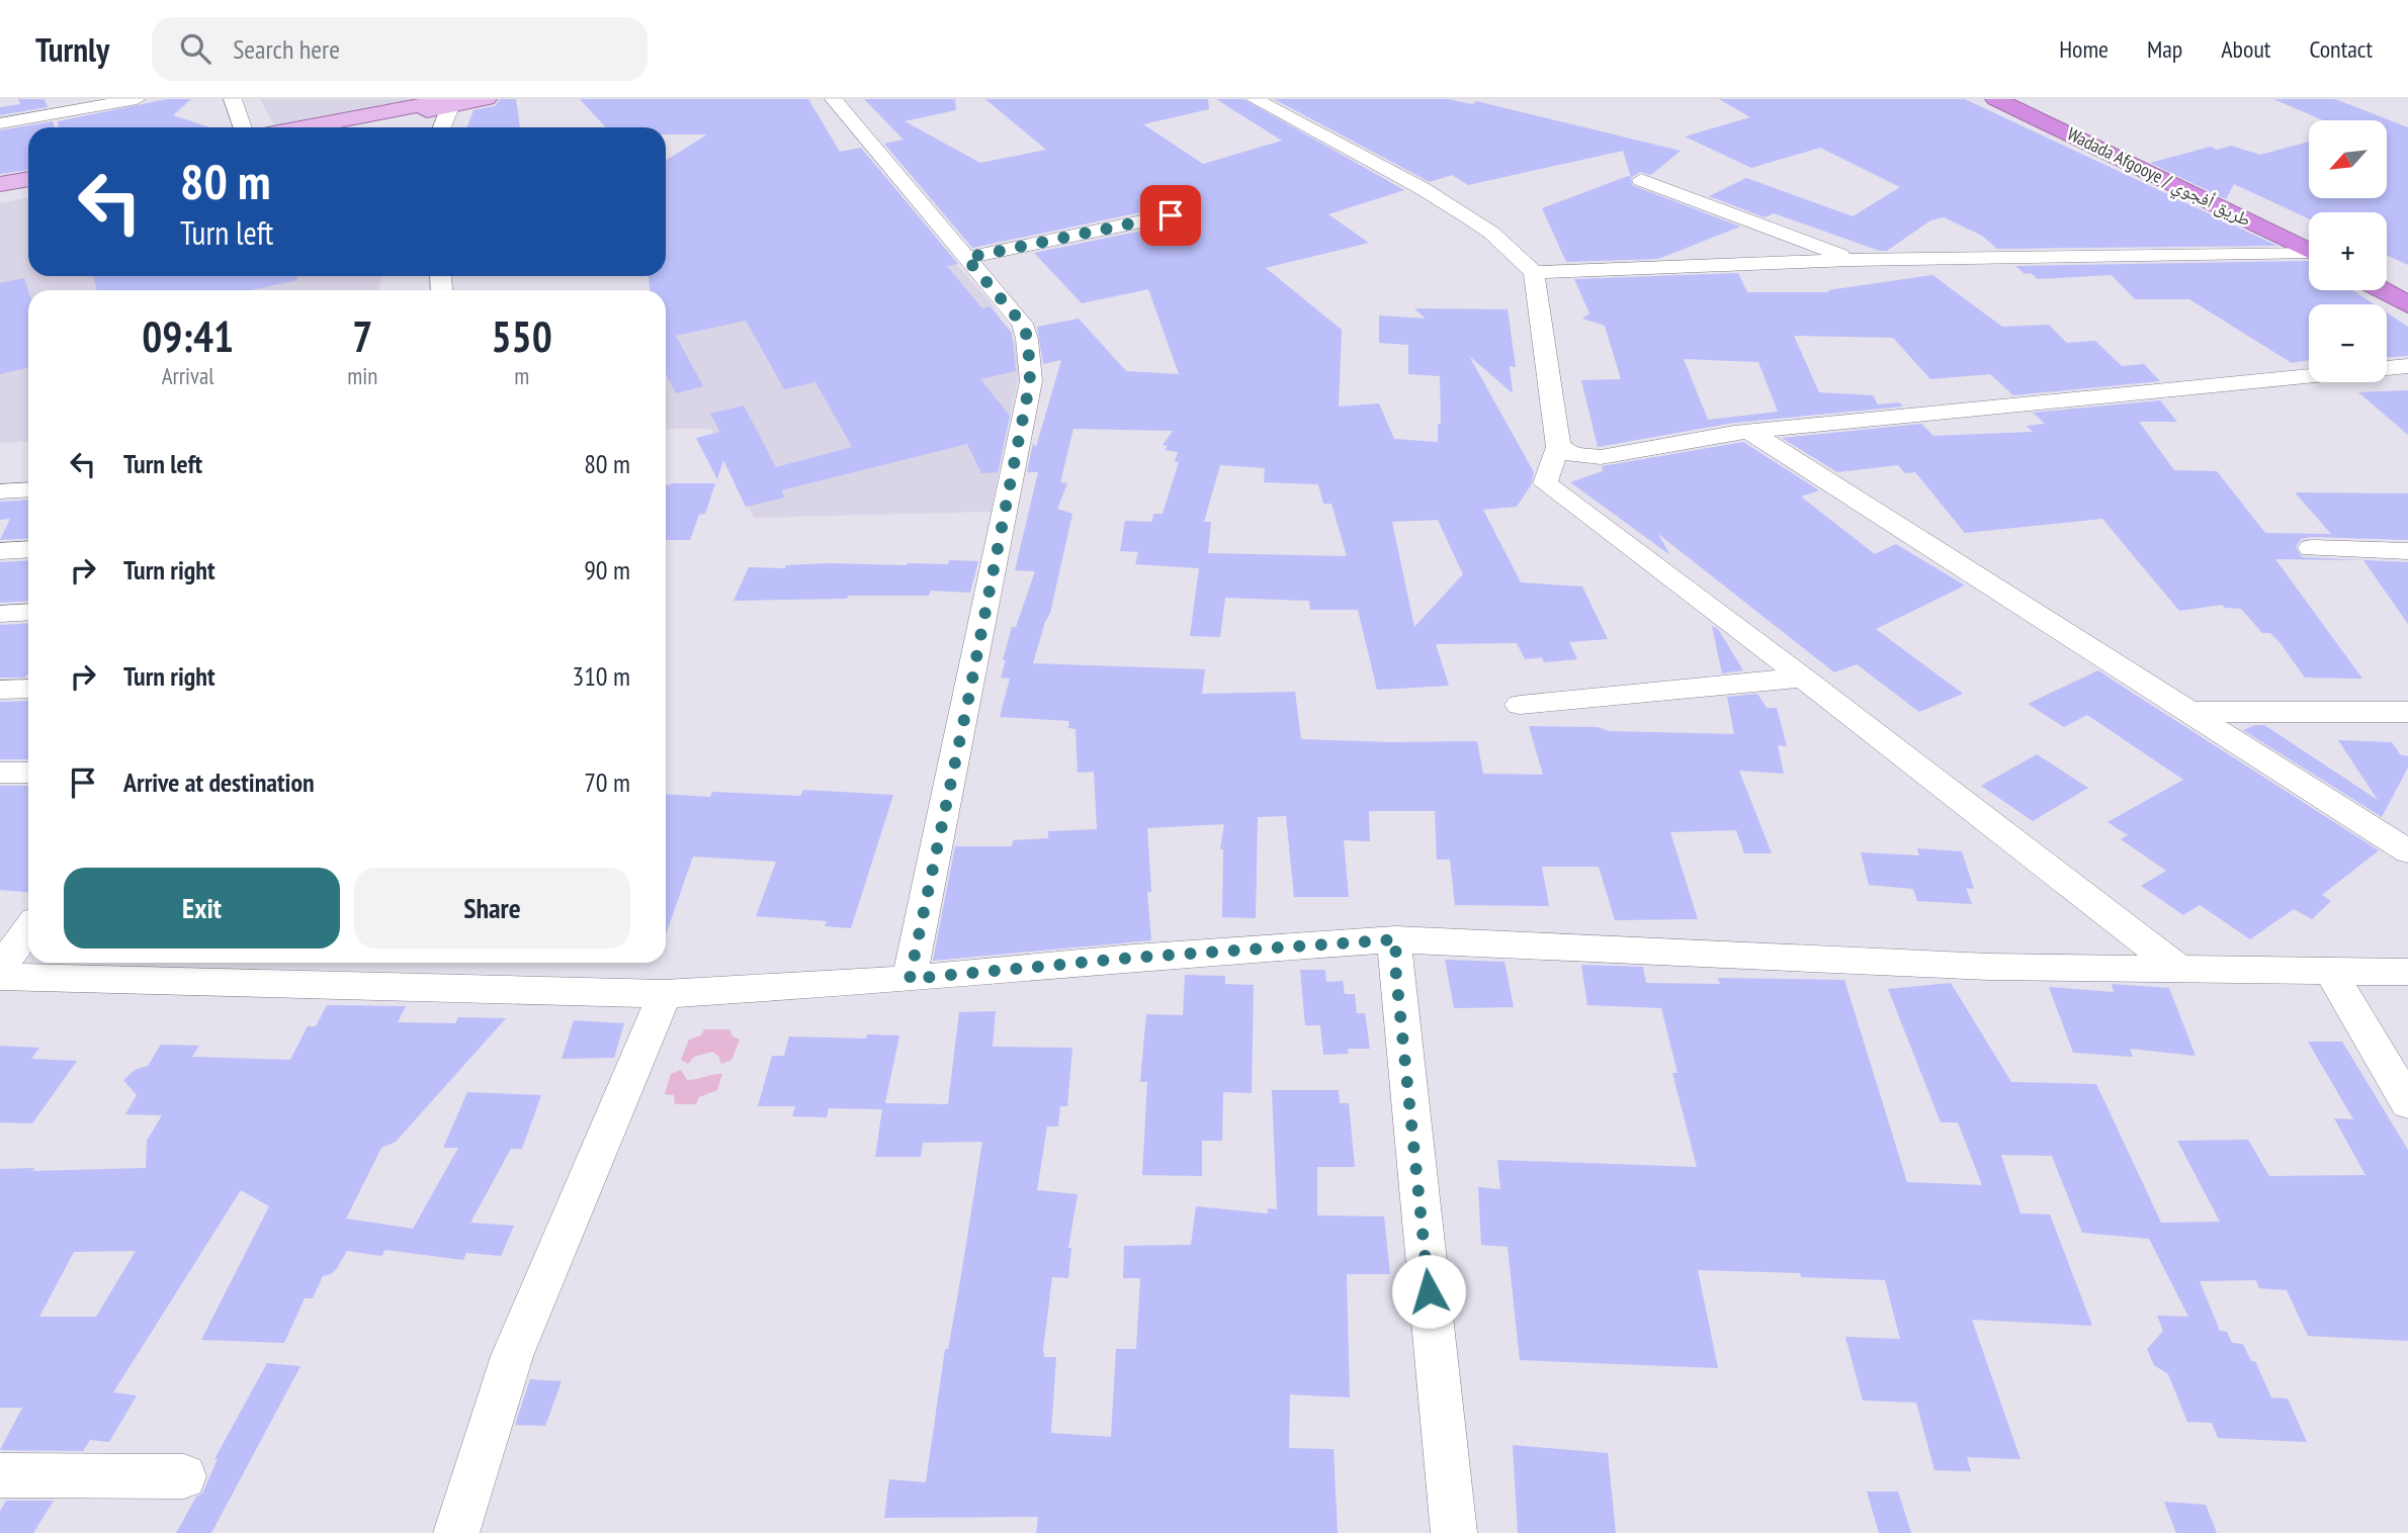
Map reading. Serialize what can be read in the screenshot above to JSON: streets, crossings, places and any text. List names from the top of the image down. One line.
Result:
{"streets":{"highway":["Wadada Afgooye / طريق أفجوي"]},"north":"bottom left","page":{"header":"Turnly","search":"Search here","nav":["Home","Map","About","Contact"],"map_buttons":["+","−"],"turn":["80 m","Turn left"],"eta":["09:41","Arrival","7","min","550","m"],"list":[{"name":"Turn left","value":"80 m"},{"name":"Turn right","value":"90 m"},{"name":"Turn right","value":"310 m"},{"name":"Arrive at destination","value":"70 m"}],"buttons":["Exit","Share"]}}
